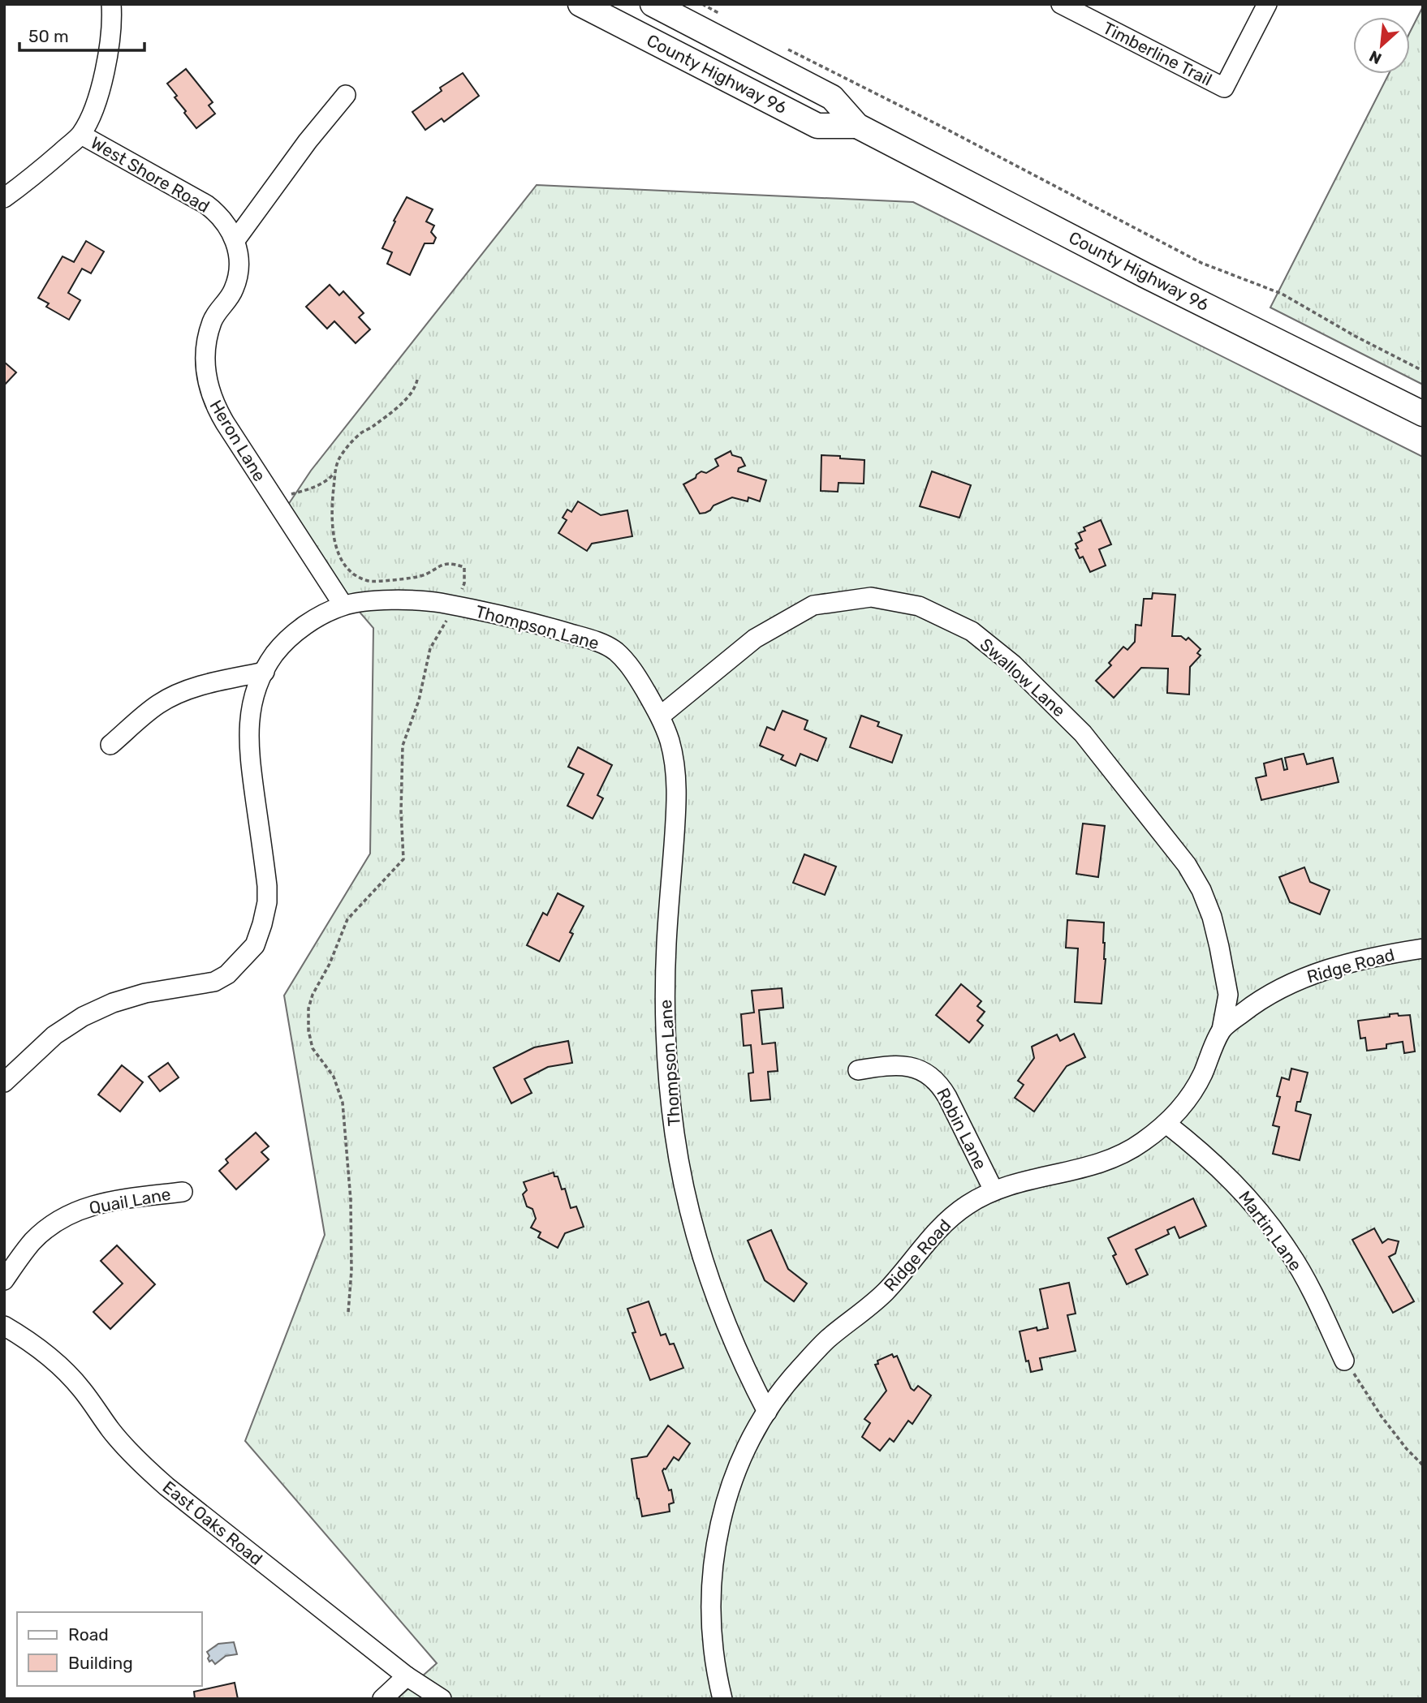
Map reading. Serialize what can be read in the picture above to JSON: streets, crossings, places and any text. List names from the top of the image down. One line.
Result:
{"streets":{"main road":["County Highway 96"],"street":["Timberline Trail","West Shore Road","Heron Lane","Thompson Lane","Swallow Lane","Ridge Road","Robin Lane","Quail Lane","Martin Lane","East Oaks Road"]},"crossings":[["West Shore Road","Heron Lane"],["Heron Lane","Thompson Lane"],["Thompson Lane","Swallow Lane"],["Thompson Lane","Ridge Road"],["Swallow Lane","Ridge Road"],["Ridge Road","Robin Lane"],["Ridge Road","Martin Lane"]],"legend":["Road","Building"],"scale_bar":"50 m","north":"bottom left"}
